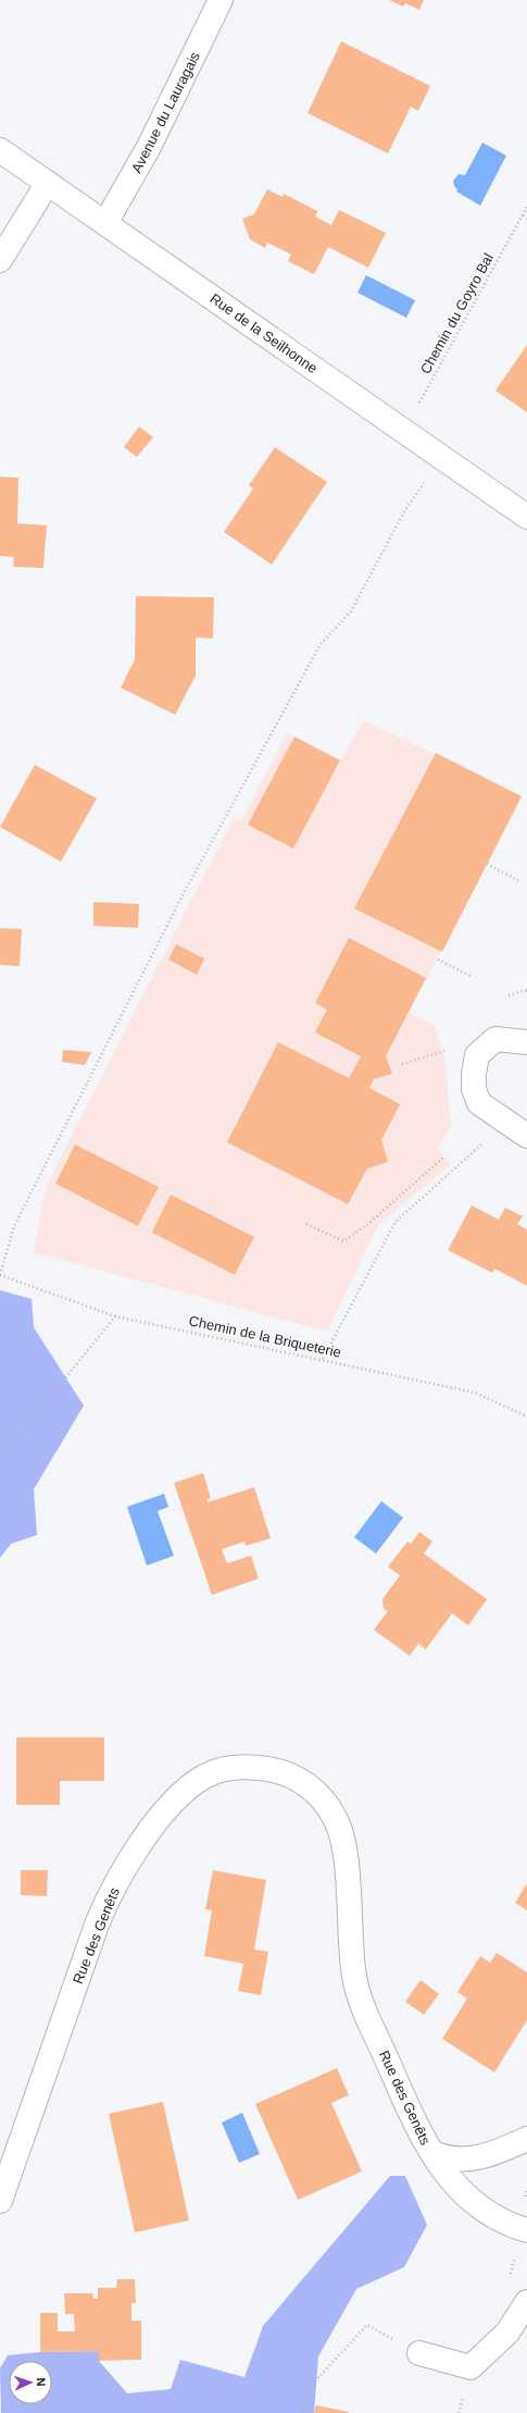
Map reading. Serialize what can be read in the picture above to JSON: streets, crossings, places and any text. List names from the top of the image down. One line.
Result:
{"streets":{"street":["Avenue du Lauragais","Rue de la Seilhonne","Rue des Genêts"],"path":["Chemin du Goyro Bal","Chemin de la Briqueterie"]},"crossings":[["Avenue du Lauragais","Rue de la Seilhonne"],["Chemin du Goyro Bal","Rue de la Seilhonne"]],"north":"right"}
